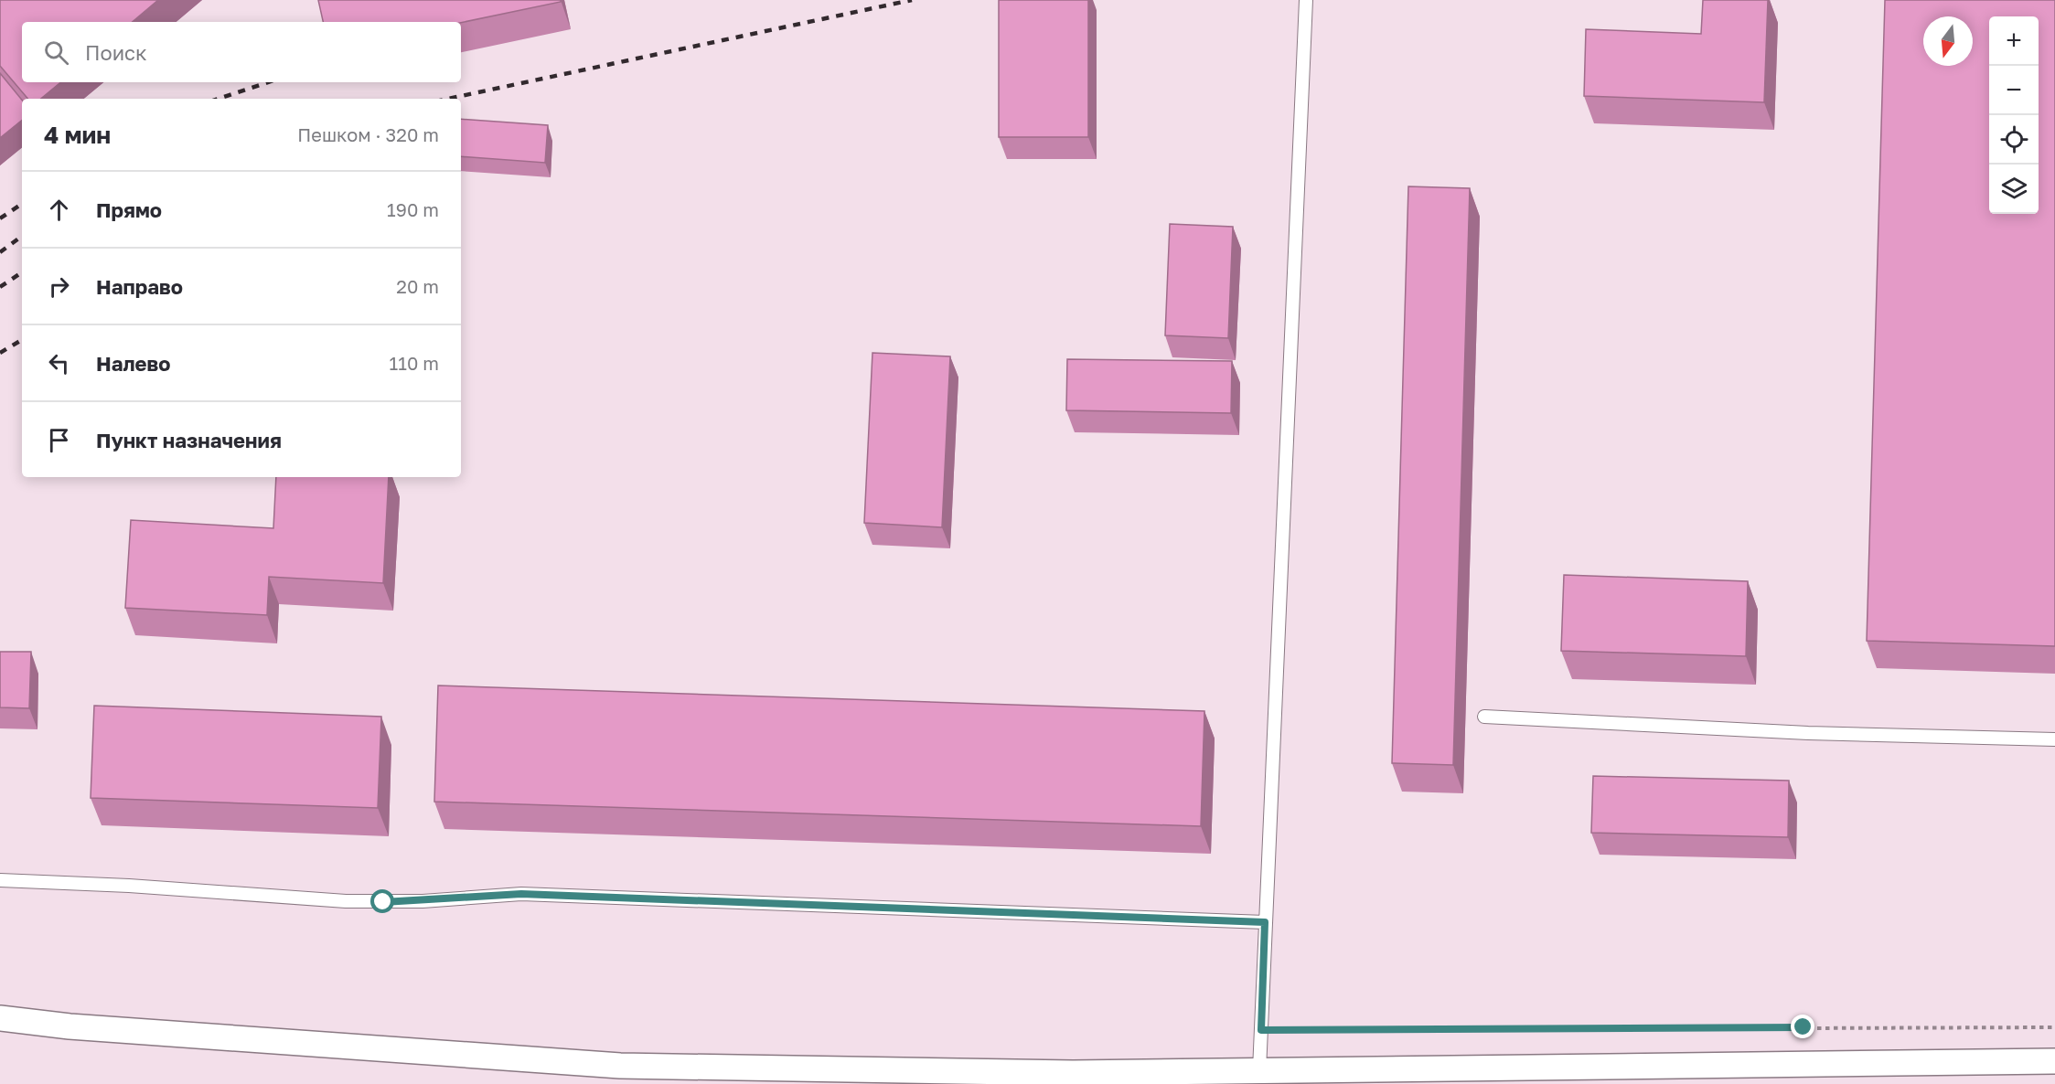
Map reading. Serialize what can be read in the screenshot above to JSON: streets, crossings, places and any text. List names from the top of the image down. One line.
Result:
{"north":"bottom","page":{"map_buttons":["+","−"],"search":"Поиск","heading":["4 мин","Пешком · 320 m"],"list":[["Прямо","190 m"],["Направо","20 m"],["Налево","110 m"],"Пункт назначения"]}}
